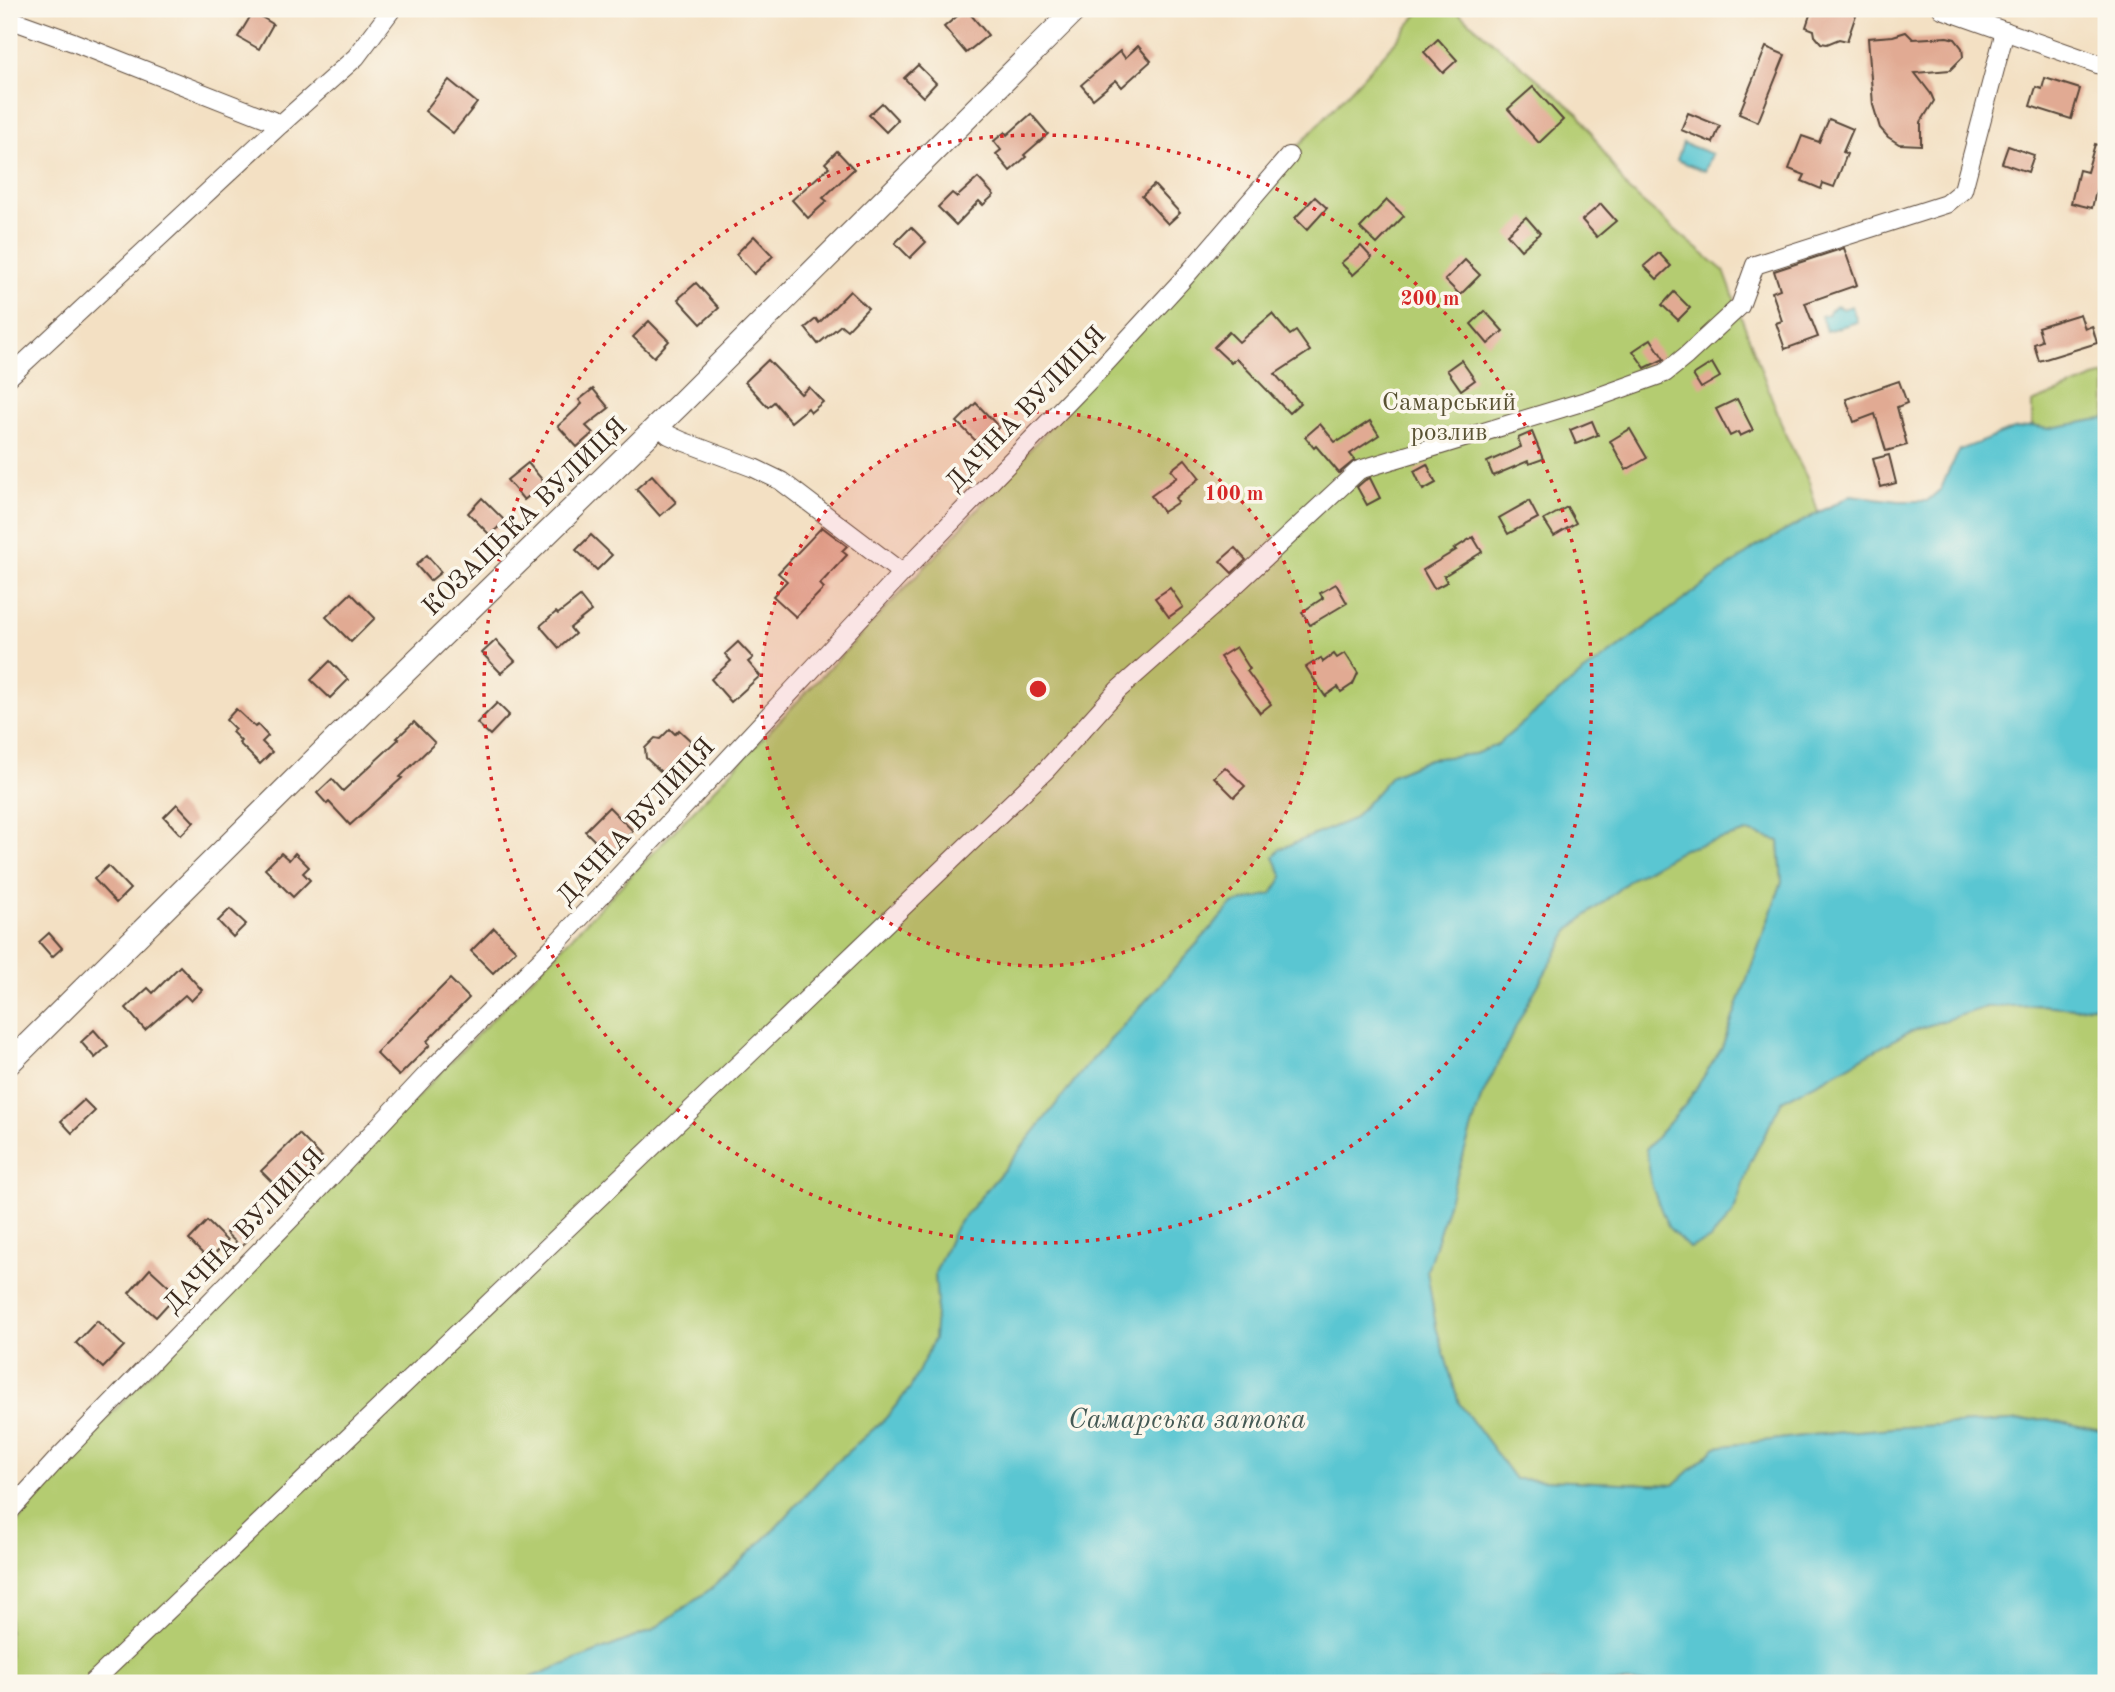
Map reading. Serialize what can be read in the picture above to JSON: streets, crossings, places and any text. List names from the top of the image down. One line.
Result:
{"streets":{"street":["ДАЧНА ВУЛИЦЯ","КОЗАЦЬКА ВУЛИЦЯ"]},"water":["Самарська затока"],"parks":["Самарський розлив"],"rings":["200 m","100 m"]}
